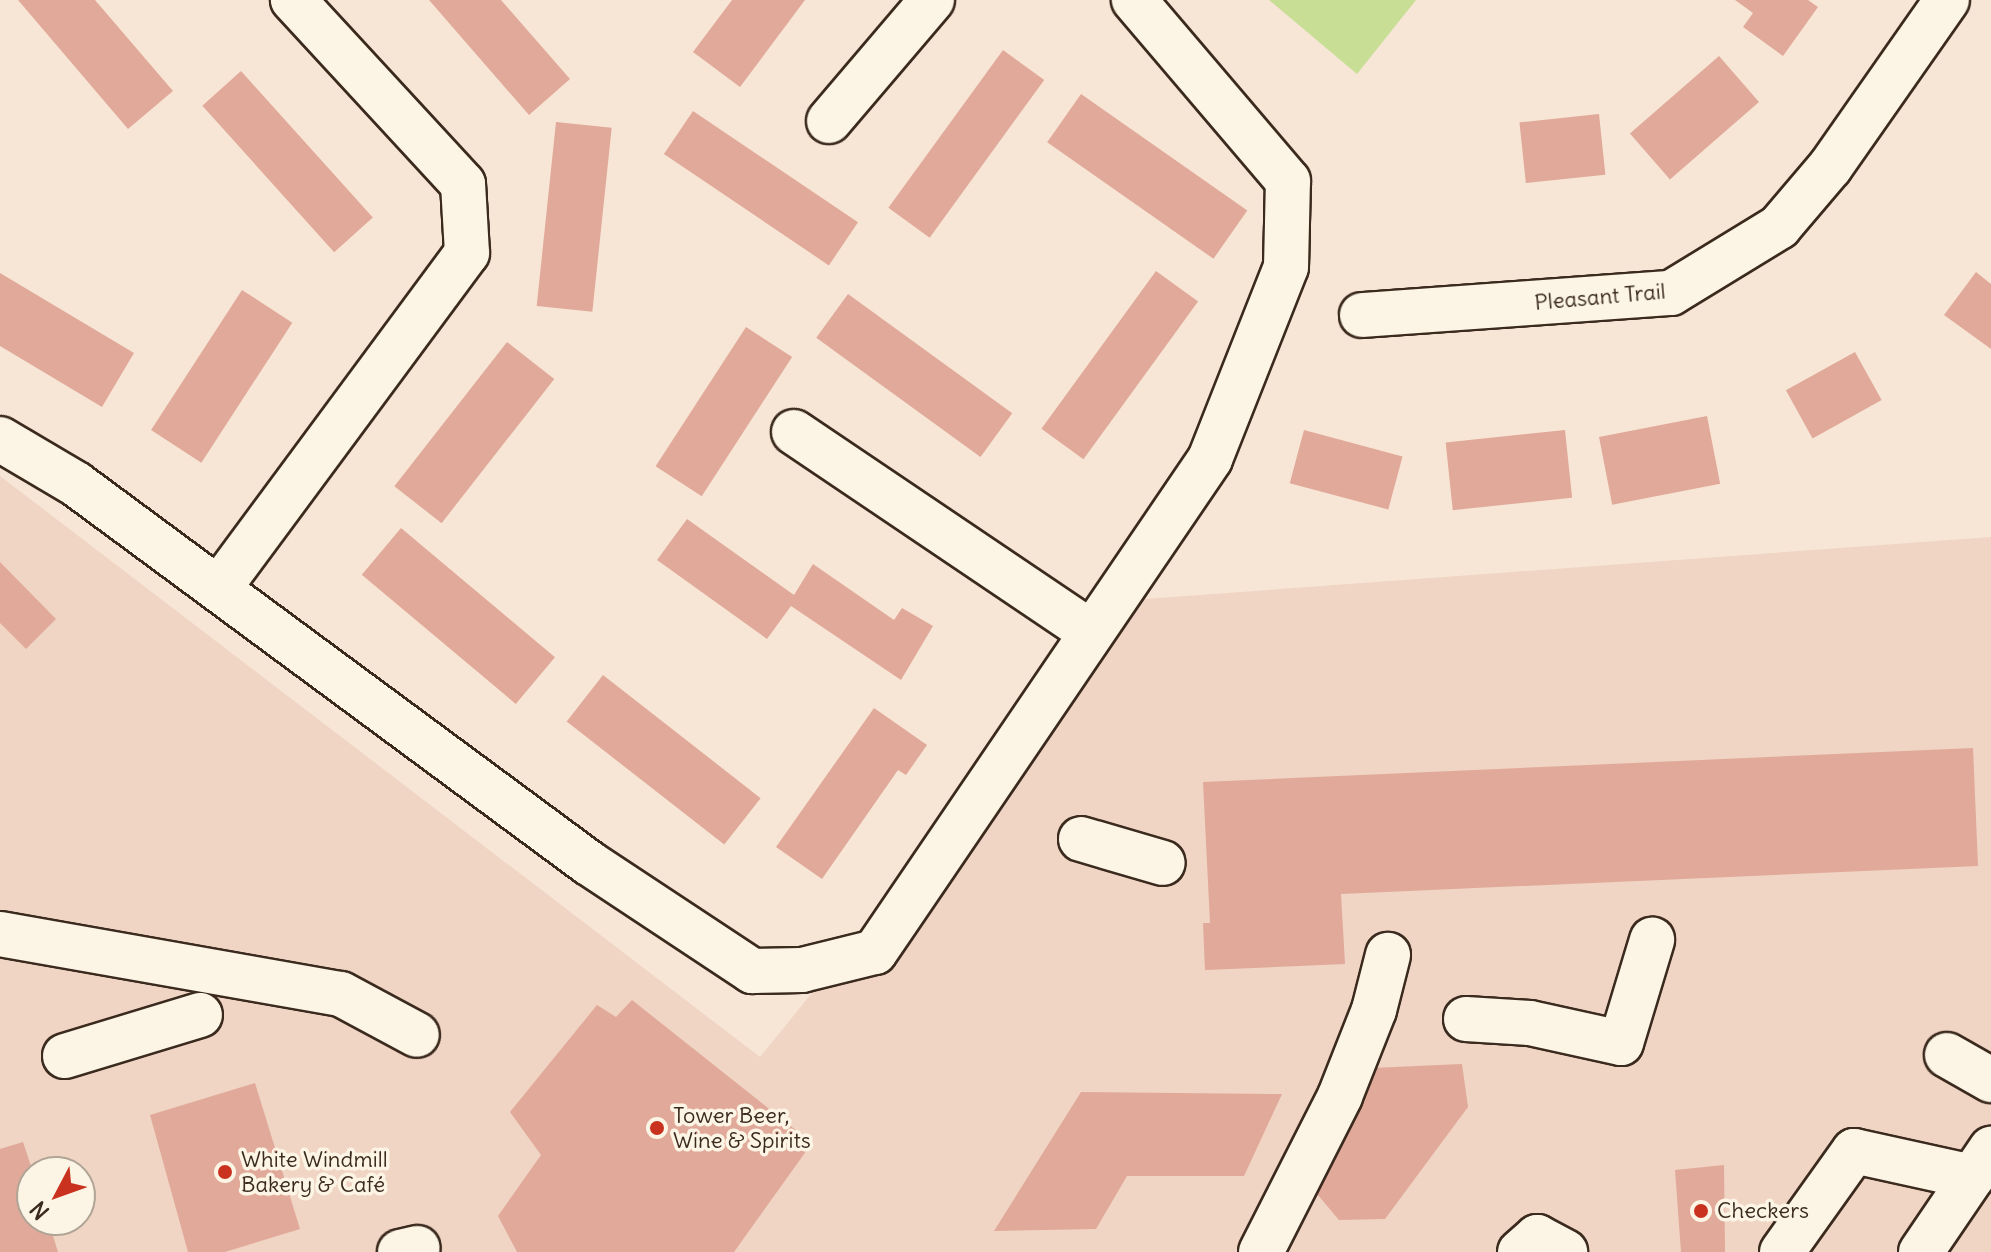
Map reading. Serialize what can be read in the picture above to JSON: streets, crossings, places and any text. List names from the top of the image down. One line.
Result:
{"streets":{"street":["Pleasant Trail"]},"places":["Tower Beer, Wine & Spirits","White Windmill Bakery & Café","Checkers"],"north":"bottom left"}
